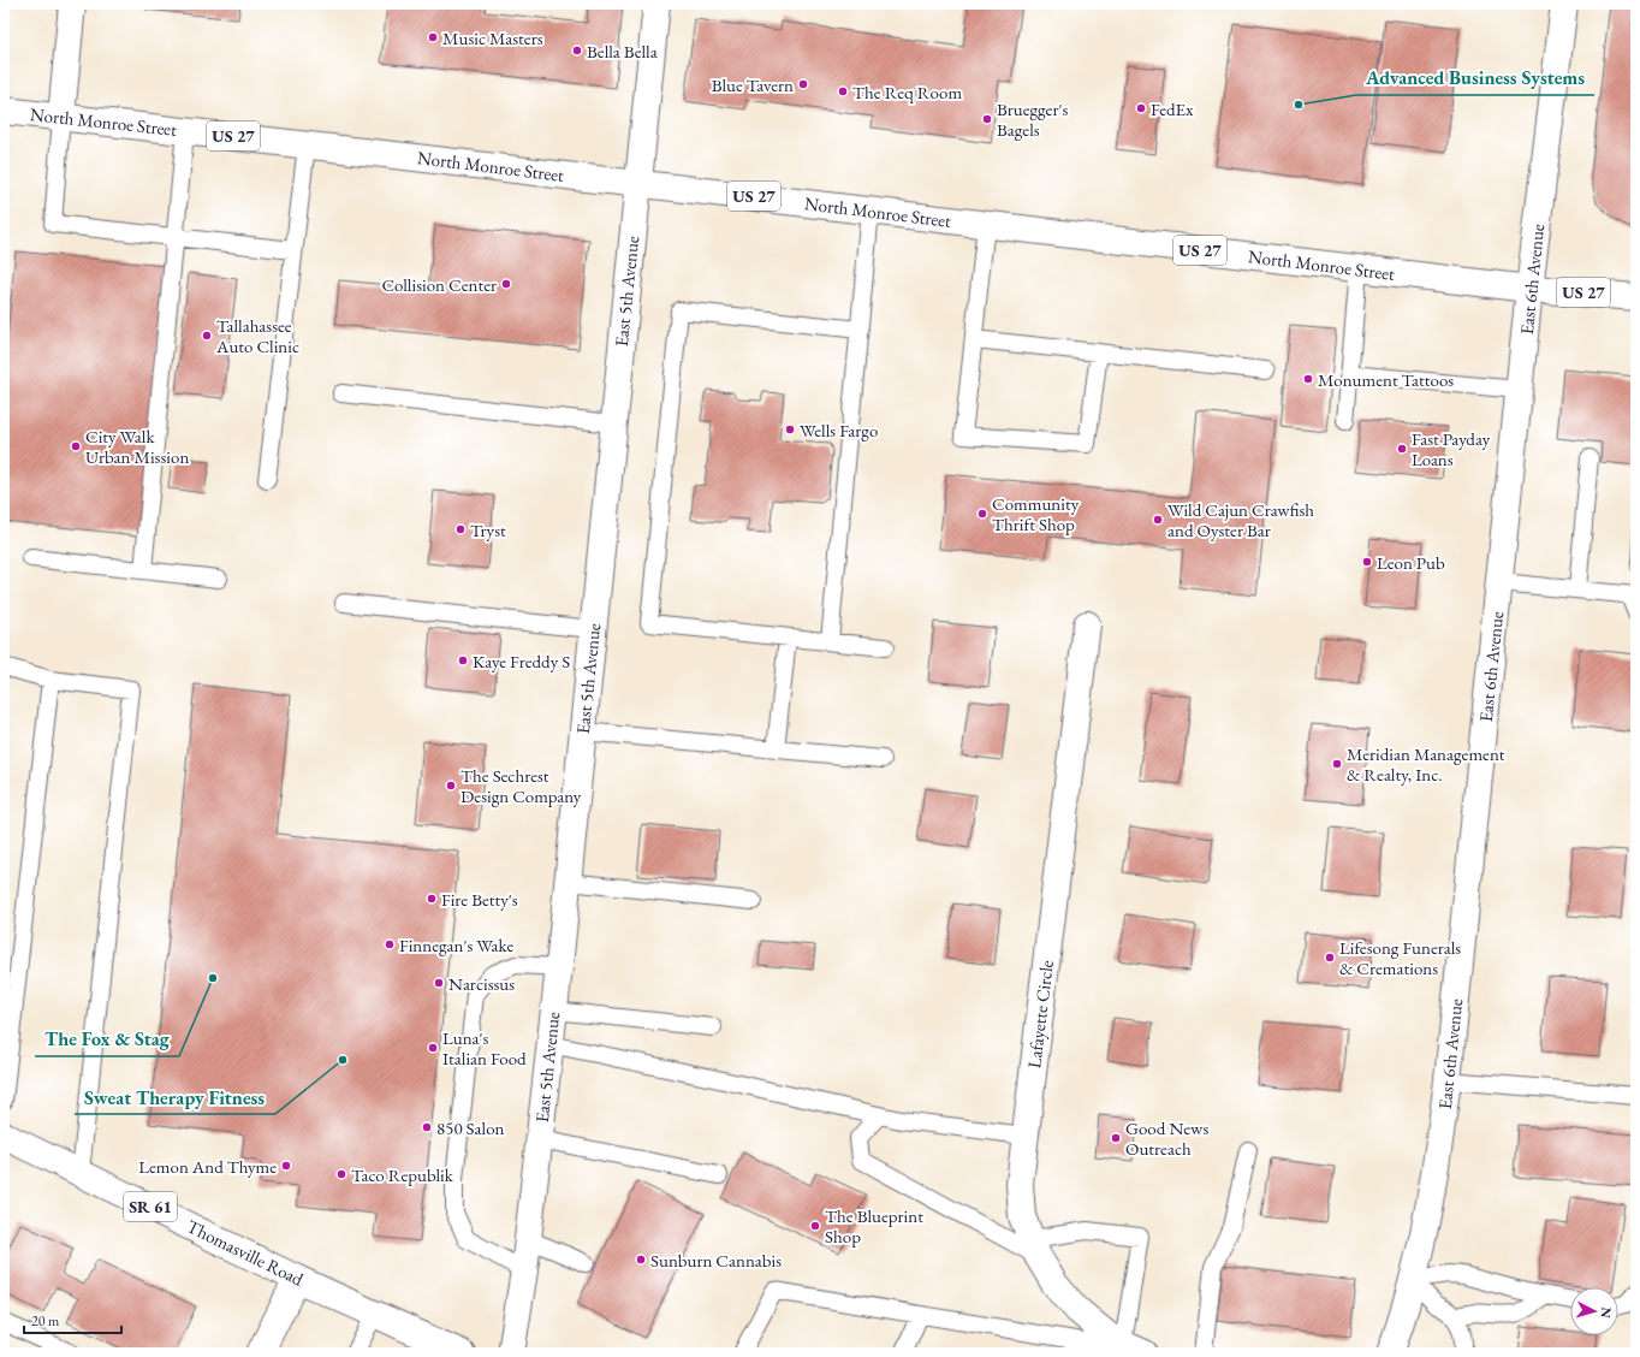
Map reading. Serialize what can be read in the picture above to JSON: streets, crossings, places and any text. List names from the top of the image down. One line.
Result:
{"streets":{"street":["North Monroe Street","US 27","East 6th Avenue","East 5th Avenue","Lafayette Circle","SR 61","Thomasville Road"]},"crossings":[["North Monroe Street","East 6th Avenue"],["North Monroe Street","East 5th Avenue"]],"places":["Music Masters","Bella Bella","Blue Tavern","The Req Room","Advanced Business Systems","FedEx","Bruegger's Bagels","Collision Center","Tallahassee Auto Clinic","Monument Tattoos","Wells Fargo","City Walk Urban Mission","Fast Payday Loans","Community Thrift Shop","Wild Cajun Crawfish and Oyster Bar","Tryst","Leon Pub","Kaye Freddy S","Meridian Management & Realty, Inc.","The Sechrest Design Company","Fire Betty's","Finnegan's Wake","Lifesong Funerals & Cremations","The Fox & Stag","Narcissus","Luna's Italian Food","Sweat Therapy Fitness","850 Salon","Good News Outreach","Lemon And Thyme","Taco Republik","The Blueprint Shop","Sunburn Cannabis"],"scale_bar":"20 m","north":"right"}
